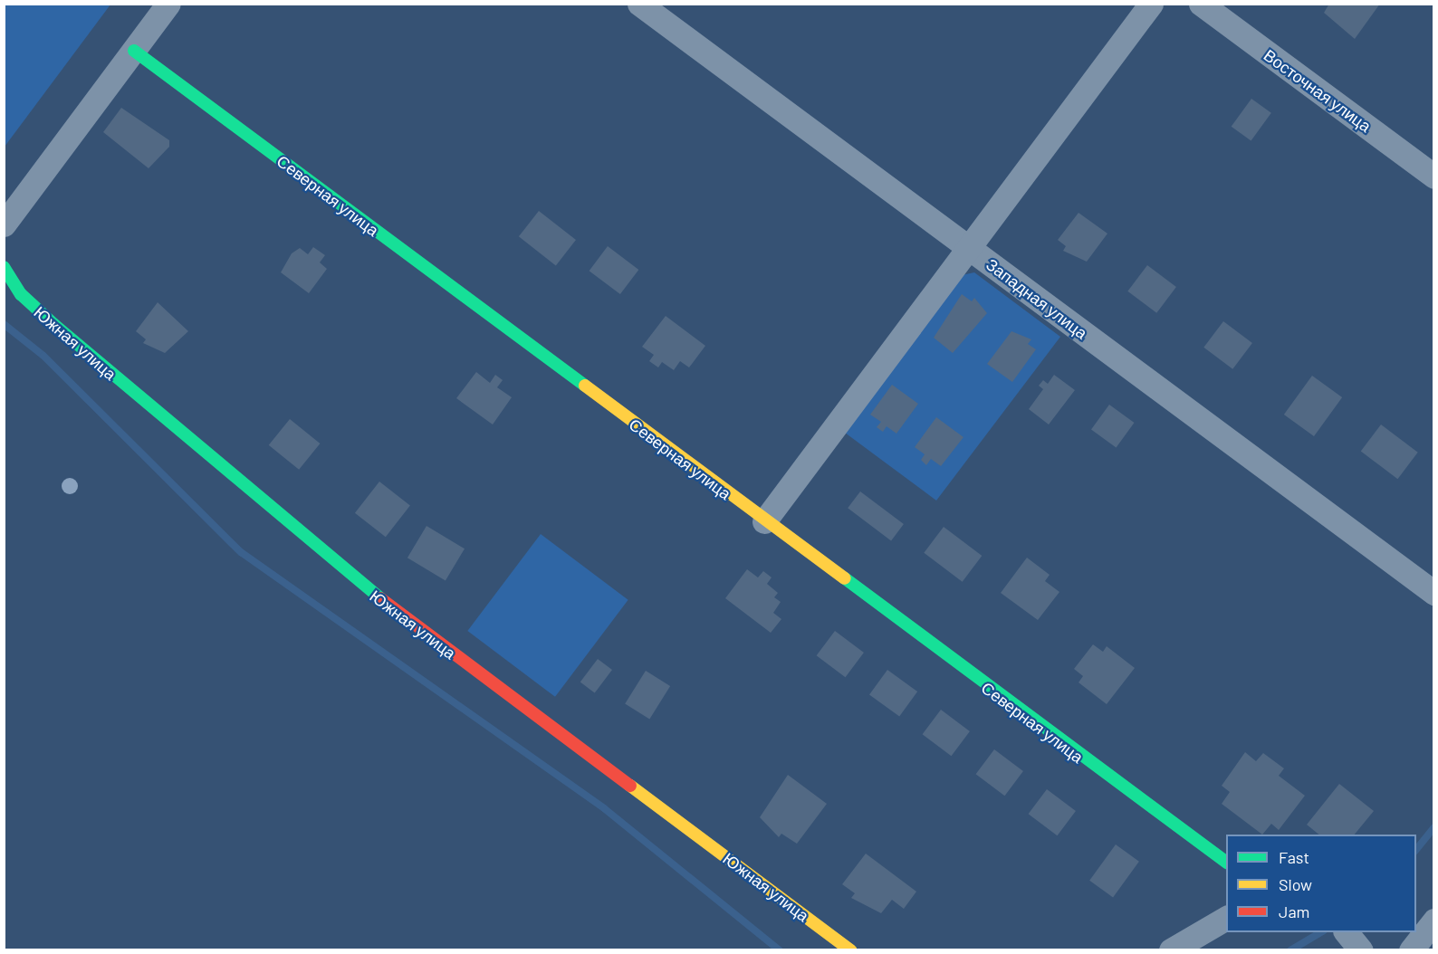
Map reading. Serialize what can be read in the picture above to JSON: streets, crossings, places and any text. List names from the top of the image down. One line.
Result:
{"streets":{"street":["Восточная улица","Северная улица","Западная улица","Южная улица"]},"legend":["Fast","Slow","Jam"]}
